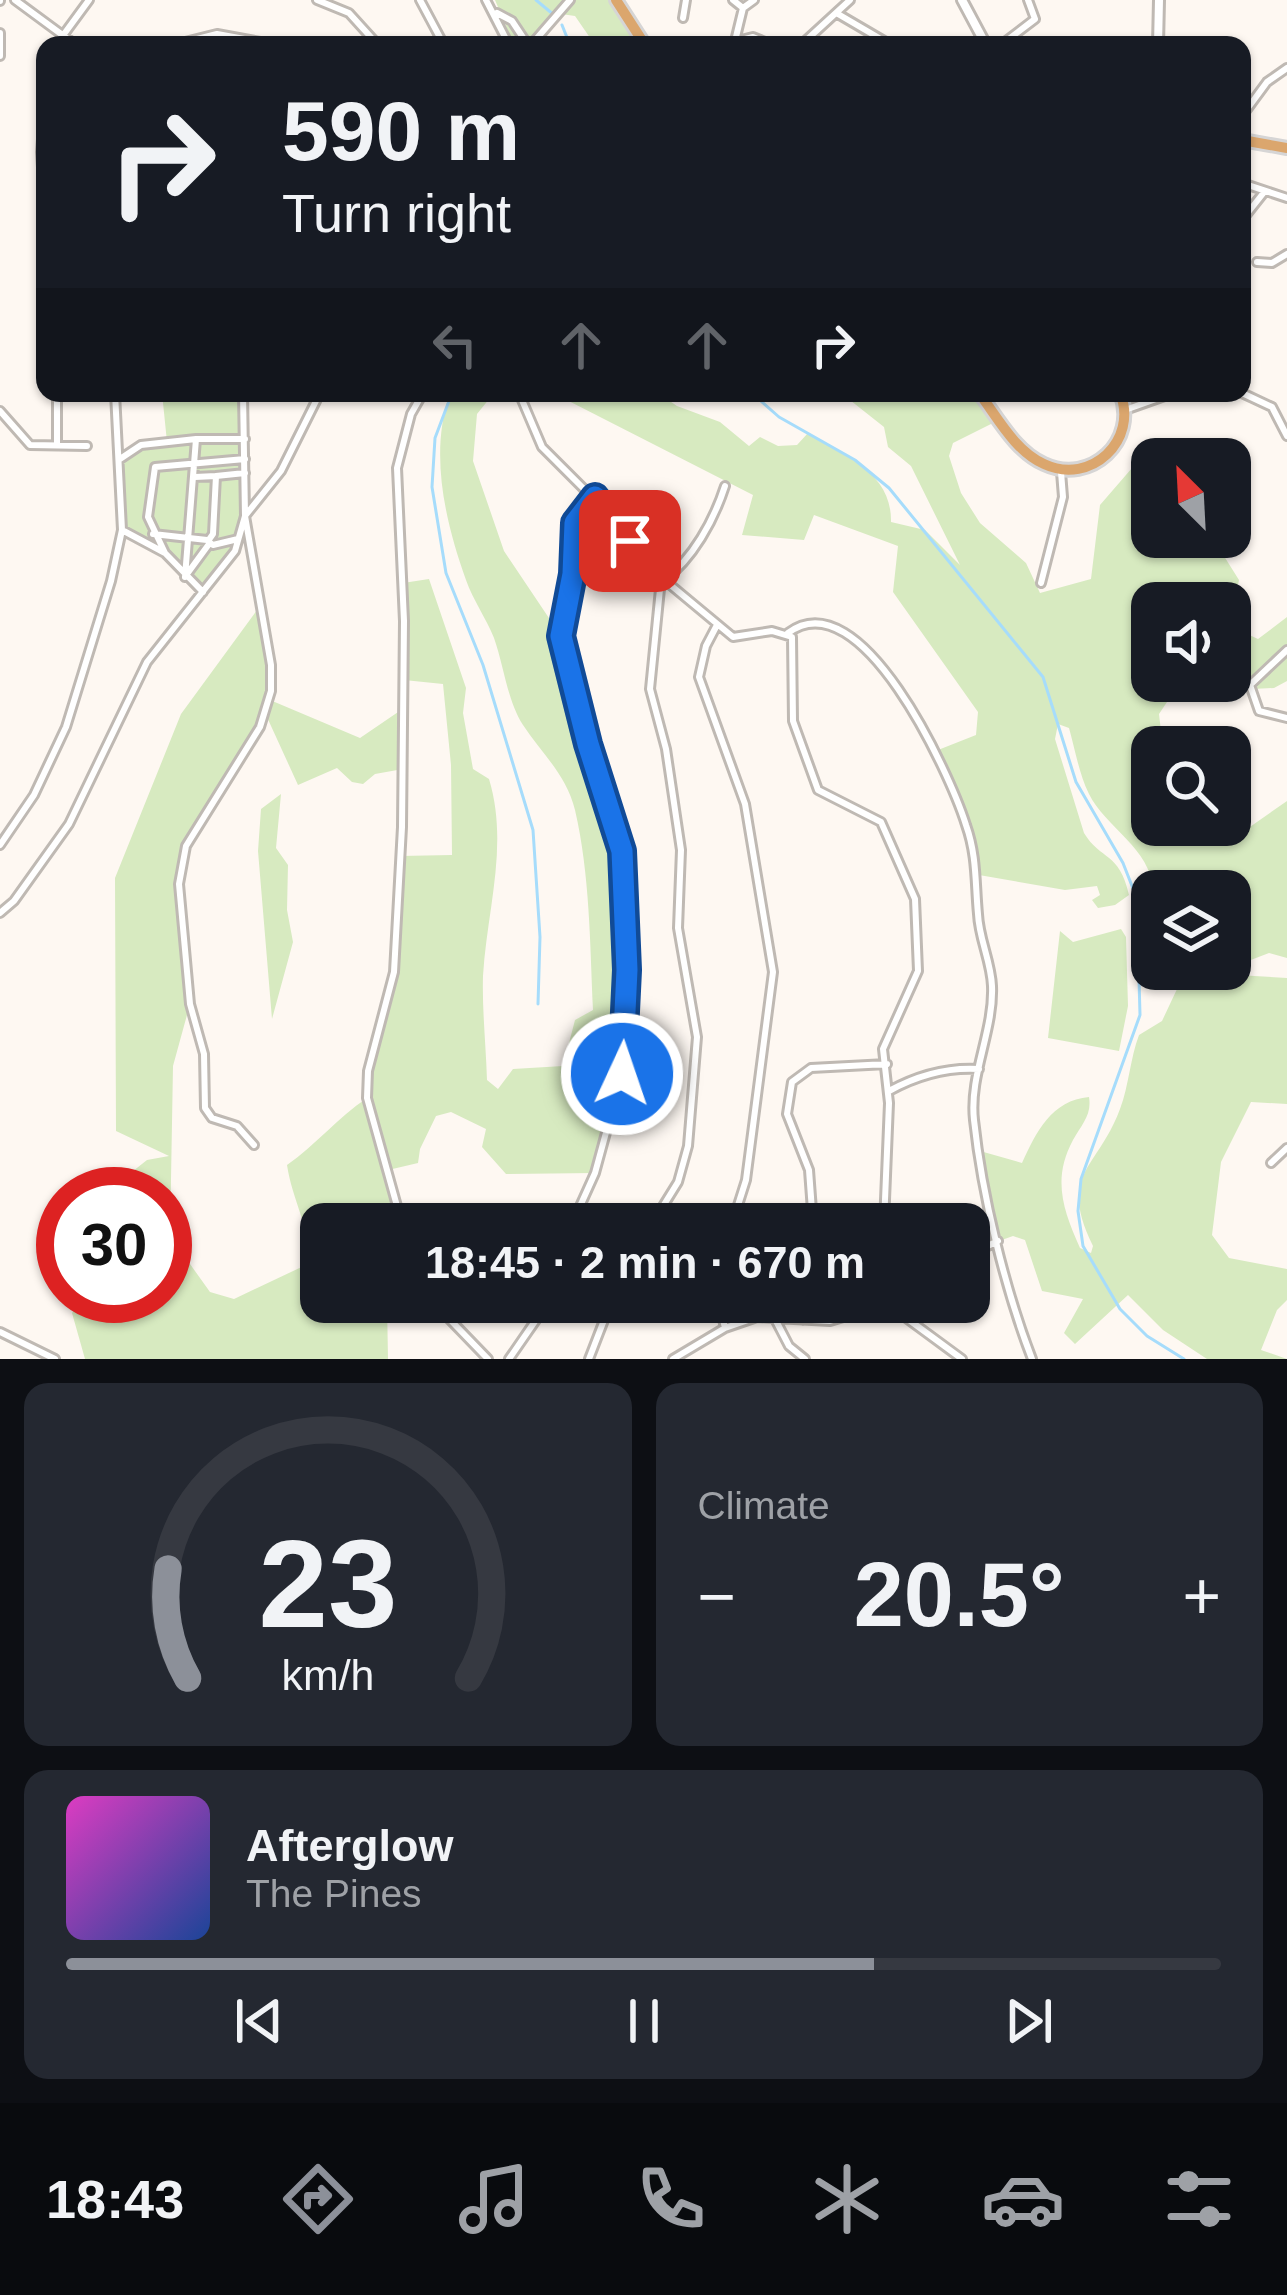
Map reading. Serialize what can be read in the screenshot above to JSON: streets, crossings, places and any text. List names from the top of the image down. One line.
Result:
{"north":"top left","page":{"turn":["590 m","Turn right"],"limit":"30","trip":"18:45 · 2 min · 670 m","tile":"Climate","heat":["−","20.5°","+"],"song":["Afterglow","The Pines"],"tabs":"18:43","gauge":["23","km/h"]}}
